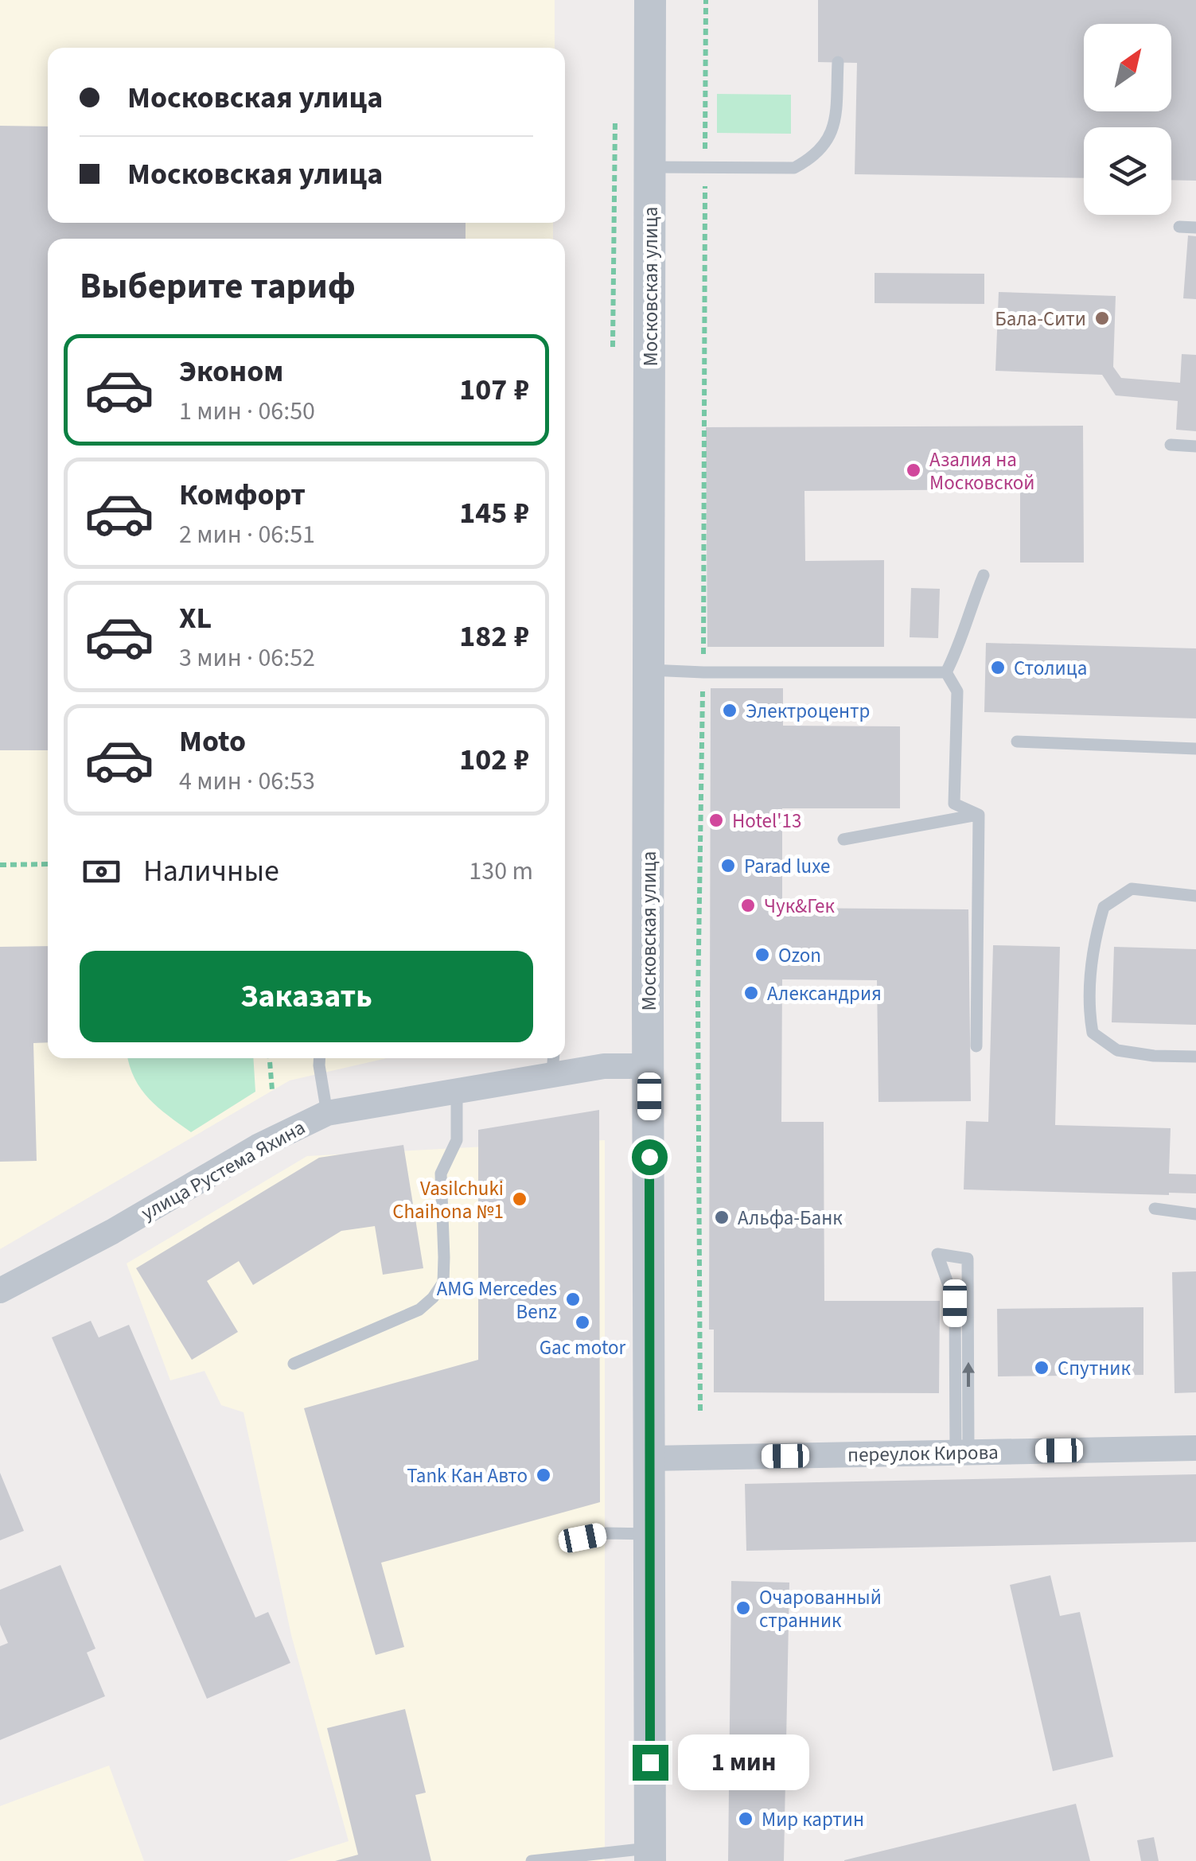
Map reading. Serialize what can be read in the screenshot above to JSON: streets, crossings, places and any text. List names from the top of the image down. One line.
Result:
{"streets":{"street":["Московская улица","улица Рустема Яхина","переулок Кирова"]},"crossings":[["Московская улица","улица Рустема Яхина"],["Московская улица","переулок Кирова"]],"places":["Бала-Сити","Азалия на Московской","Столица","Электроцентр","Hotel'13","Parad luxe","Чук&Гек","Ozon","Александрия","Vasilchuki Chaihona №1","Альфа-Банк","AMG Mercedes Benz","Gac motor","Спутник","Tank Кан Авто","Очарованный странник","Мир картин"],"north":"top right","page":{"banner":["Московская улица","Московская улица"],"heading":"Выберите тариф","list":[{"name":"Эконом","note":"1 мин · 06:50","value":"107 ₽"},{"name":"Комфорт","note":"2 мин · 06:51","value":"145 ₽"},{"name":"XL","note":"3 мин · 06:52","value":"182 ₽"},{"name":"Moto","note":"4 мин · 06:53","value":"102 ₽"}],"pay":["Наличные","130 m"],"buttons":"Заказать","bubble":"1 мин"}}
